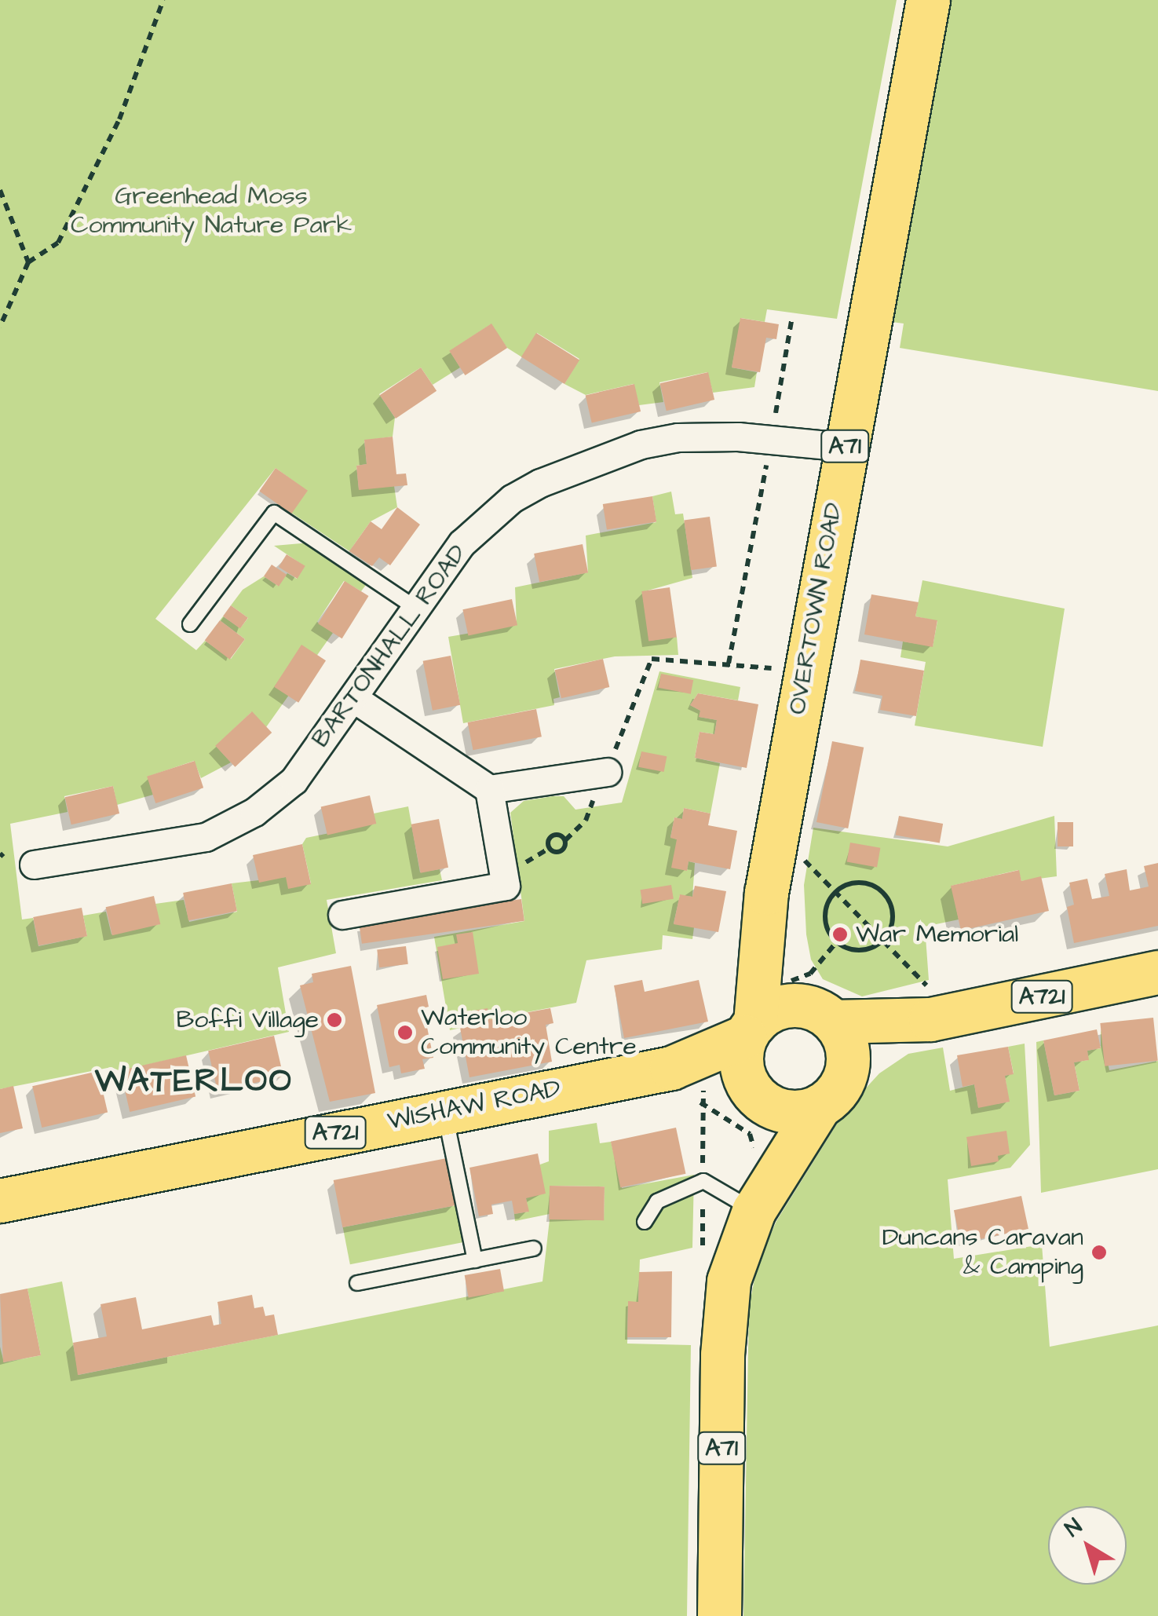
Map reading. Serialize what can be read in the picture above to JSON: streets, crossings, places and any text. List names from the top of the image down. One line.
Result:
{"streets":{"main road":["A71","OVERTOWN ROAD","A721","WISHAW ROAD"],"street":["BARTONHALL ROAD"]},"crossings":[["A71","OVERTOWN ROAD"],["A71","A721"],["A71","WISHAW ROAD"],["OVERTOWN ROAD","BARTONHALL ROAD"],["OVERTOWN ROAD","A721"],["OVERTOWN ROAD","WISHAW ROAD"],["A721","WISHAW ROAD"]],"districts":["WATERLOO"],"parks":["Greenhead Moss Community Nature Park"],"places":["War Memorial","Boffi Village","Waterloo Community Centre","Duncans Caravan & Camping"],"north":"top left"}
